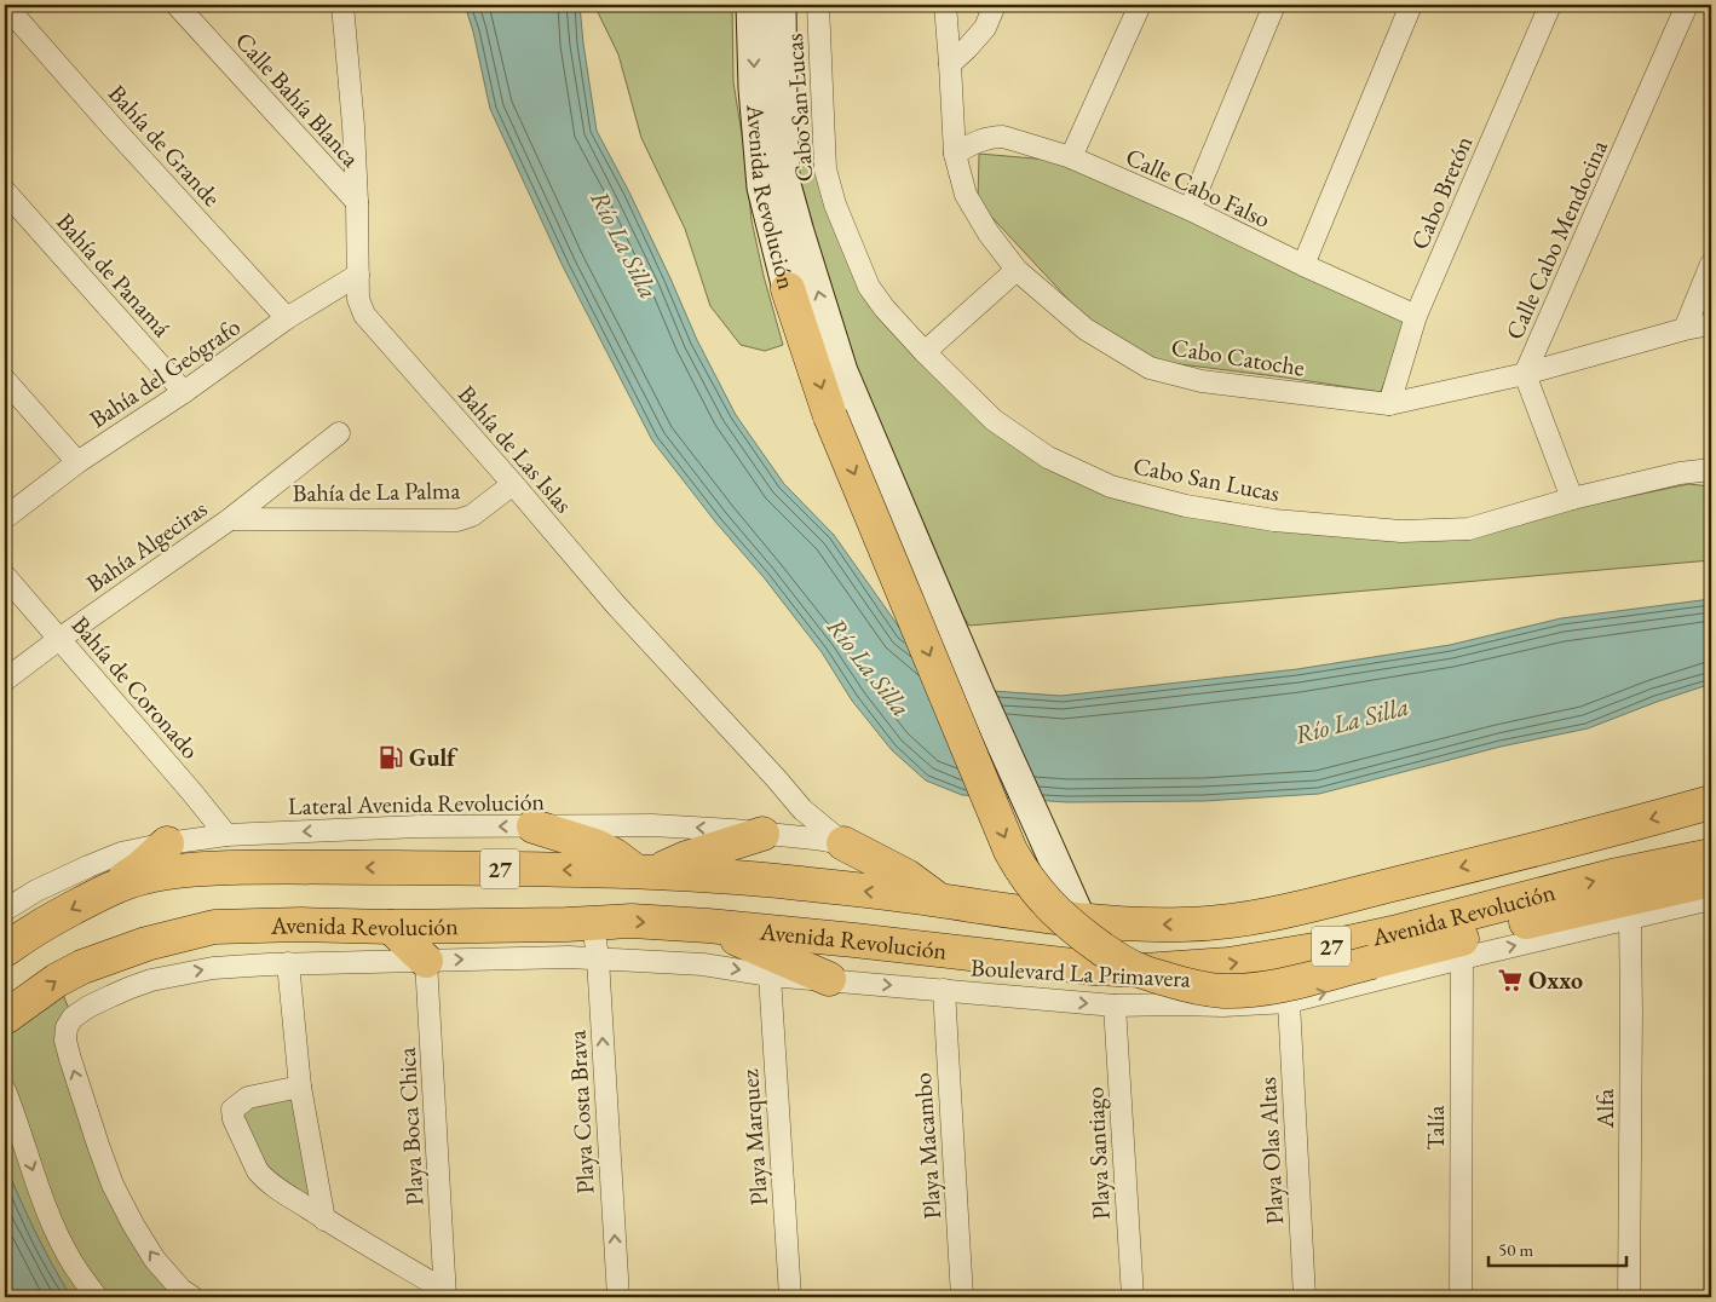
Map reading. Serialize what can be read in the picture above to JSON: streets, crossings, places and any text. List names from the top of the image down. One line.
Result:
{"streets":{"main road":["Avenida Revolución","27"],"street":["Calle Bahía Blanca","Cabo San Lucas","Bahía de Grande","Calle Cabo Falso","Cabo Bretón","Calle Cabo Mendocina","Bahía de Panamá","Cabo Catoche","Bahía del Geógrafo","Bahía de Las Islas","Bahía de La Palma","Bahía Algeciras","Bahía de Coronado","Lateral Avenida Revolución","Boulevard La Primavera","Alfa","Playa Costa Brava","Playa Boca Chica","Talía","Playa Marquez","Playa Macambo","Playa Olas Altas","Playa Santiago"]},"crossings":[["Calle Bahía Blanca","Bahía de Las Islas"],["Cabo San Lucas","Calle Cabo Mendocina"],["Bahía de Grande","Bahía del Geógrafo"],["Calle Cabo Falso","Cabo Bretón"],["Calle Cabo Falso","Cabo Catoche"],["Cabo Bretón","Cabo Catoche"],["Avenida Revolución","Playa Costa Brava"],["Calle Cabo Mendocina","Cabo Catoche"],["Bahía de Panamá","Bahía del Geógrafo"],["Bahía del Geógrafo","Bahía de Las Islas"],["Bahía de Las Islas","Bahía de La Palma"],["Bahía de Las Islas","Lateral Avenida Revolución"],["Bahía de La Palma","Bahía Algeciras"],["Bahía Algeciras","Bahía de Coronado"],["Bahía de Coronado","Lateral Avenida Revolución"],["Boulevard La Primavera","Alfa"],["Boulevard La Primavera","Playa Costa Brava"],["Boulevard La Primavera","Playa Boca Chica"],["Boulevard La Primavera","Talía"],["Boulevard La Primavera","Playa Marquez"],["Boulevard La Primavera","Playa Macambo"],["Boulevard La Primavera","Playa Olas Altas"],["Boulevard La Primavera","Playa Santiago"]],"one_way":["Lateral Avenida Revolución","Playa Costa Brava"],"water":["Río La Silla"],"places":{"fuel station":["Gulf"],"supermarket":["Oxxo"]},"scale_bar":"50 m"}
